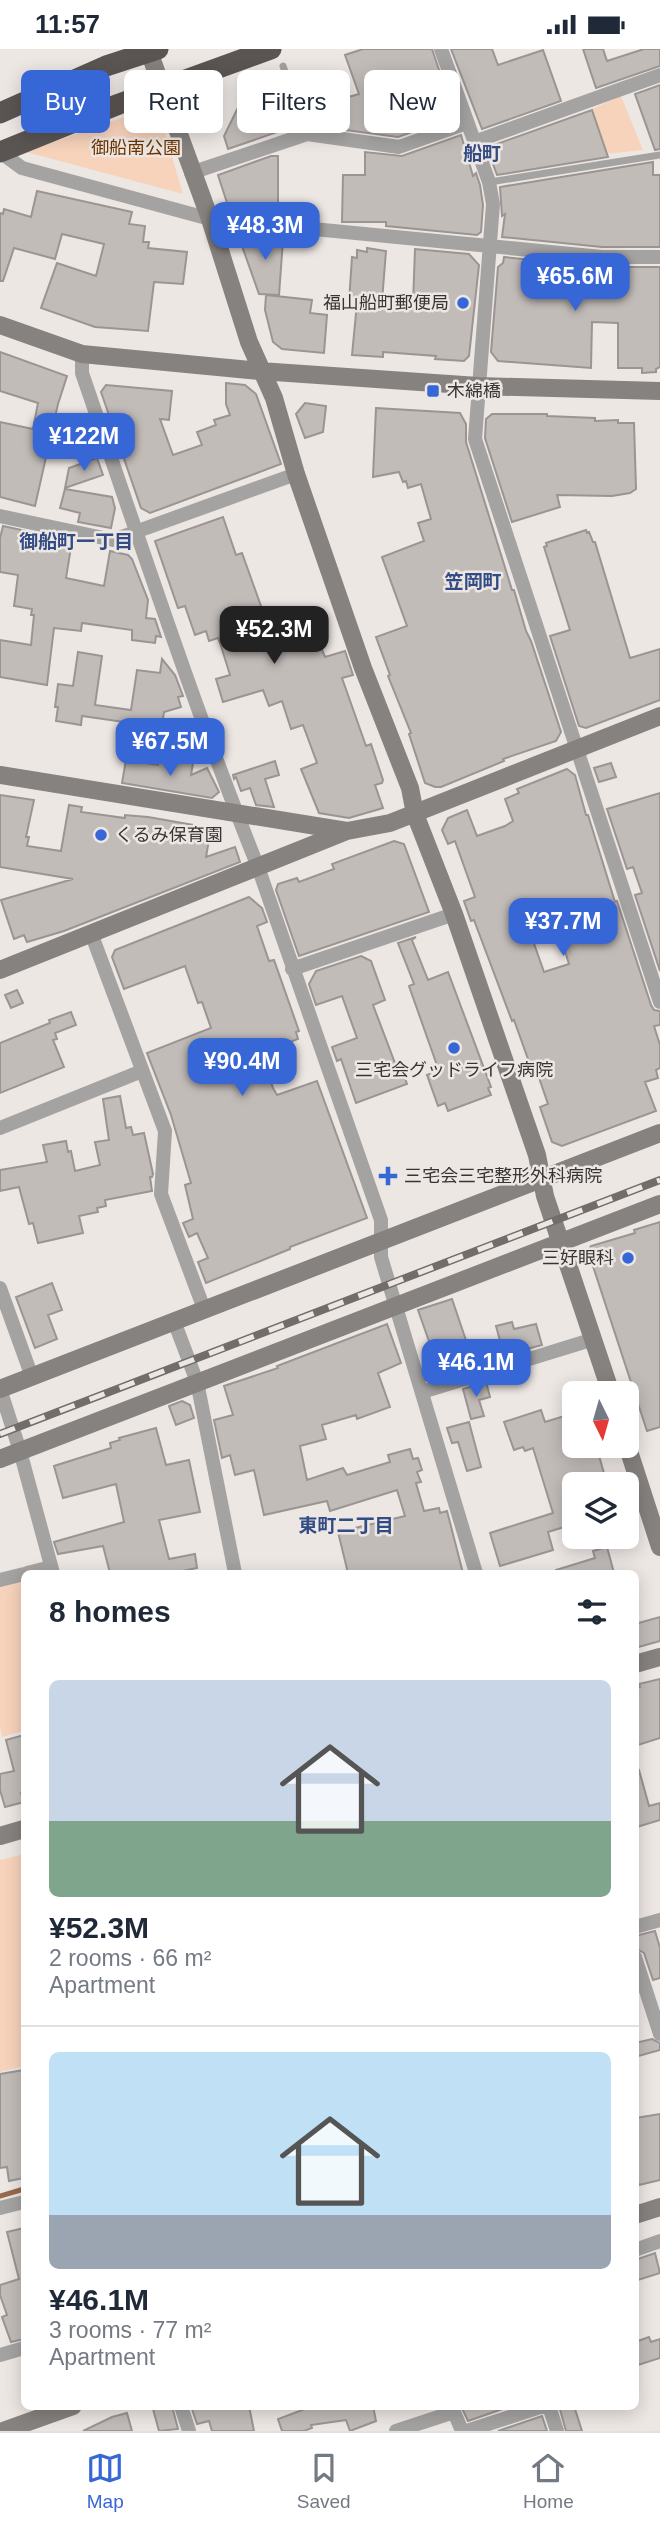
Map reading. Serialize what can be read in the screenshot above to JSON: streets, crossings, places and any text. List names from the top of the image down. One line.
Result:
{"districts":["船町","御船町一丁目","笠岡町","東町二丁目"],"parks":["御船南公園"],"places":{"other":["福山船町郵便局","くるみ保育園","三宅会グッドライフ病院","三好眼科"],"transit":["木綿橋"],"health":["三宅会三宅整形外科病院"]},"north":"bottom","page":{"status":"11:57","chip":["Buy","Rent","Filters","New"],"price":["¥48.3M","¥65.6M","¥122M","¥52.3M","¥67.5M","¥37.7M","¥90.4M","¥46.1M"],"heading":"8 homes","list":[{"name":"¥52.3M","note":"2 rooms · 66 m² · Apartment"},{"name":"¥46.1M","note":"3 rooms · 77 m² · Apartment"}],"tabs":["Map","Saved","Home"]}}
